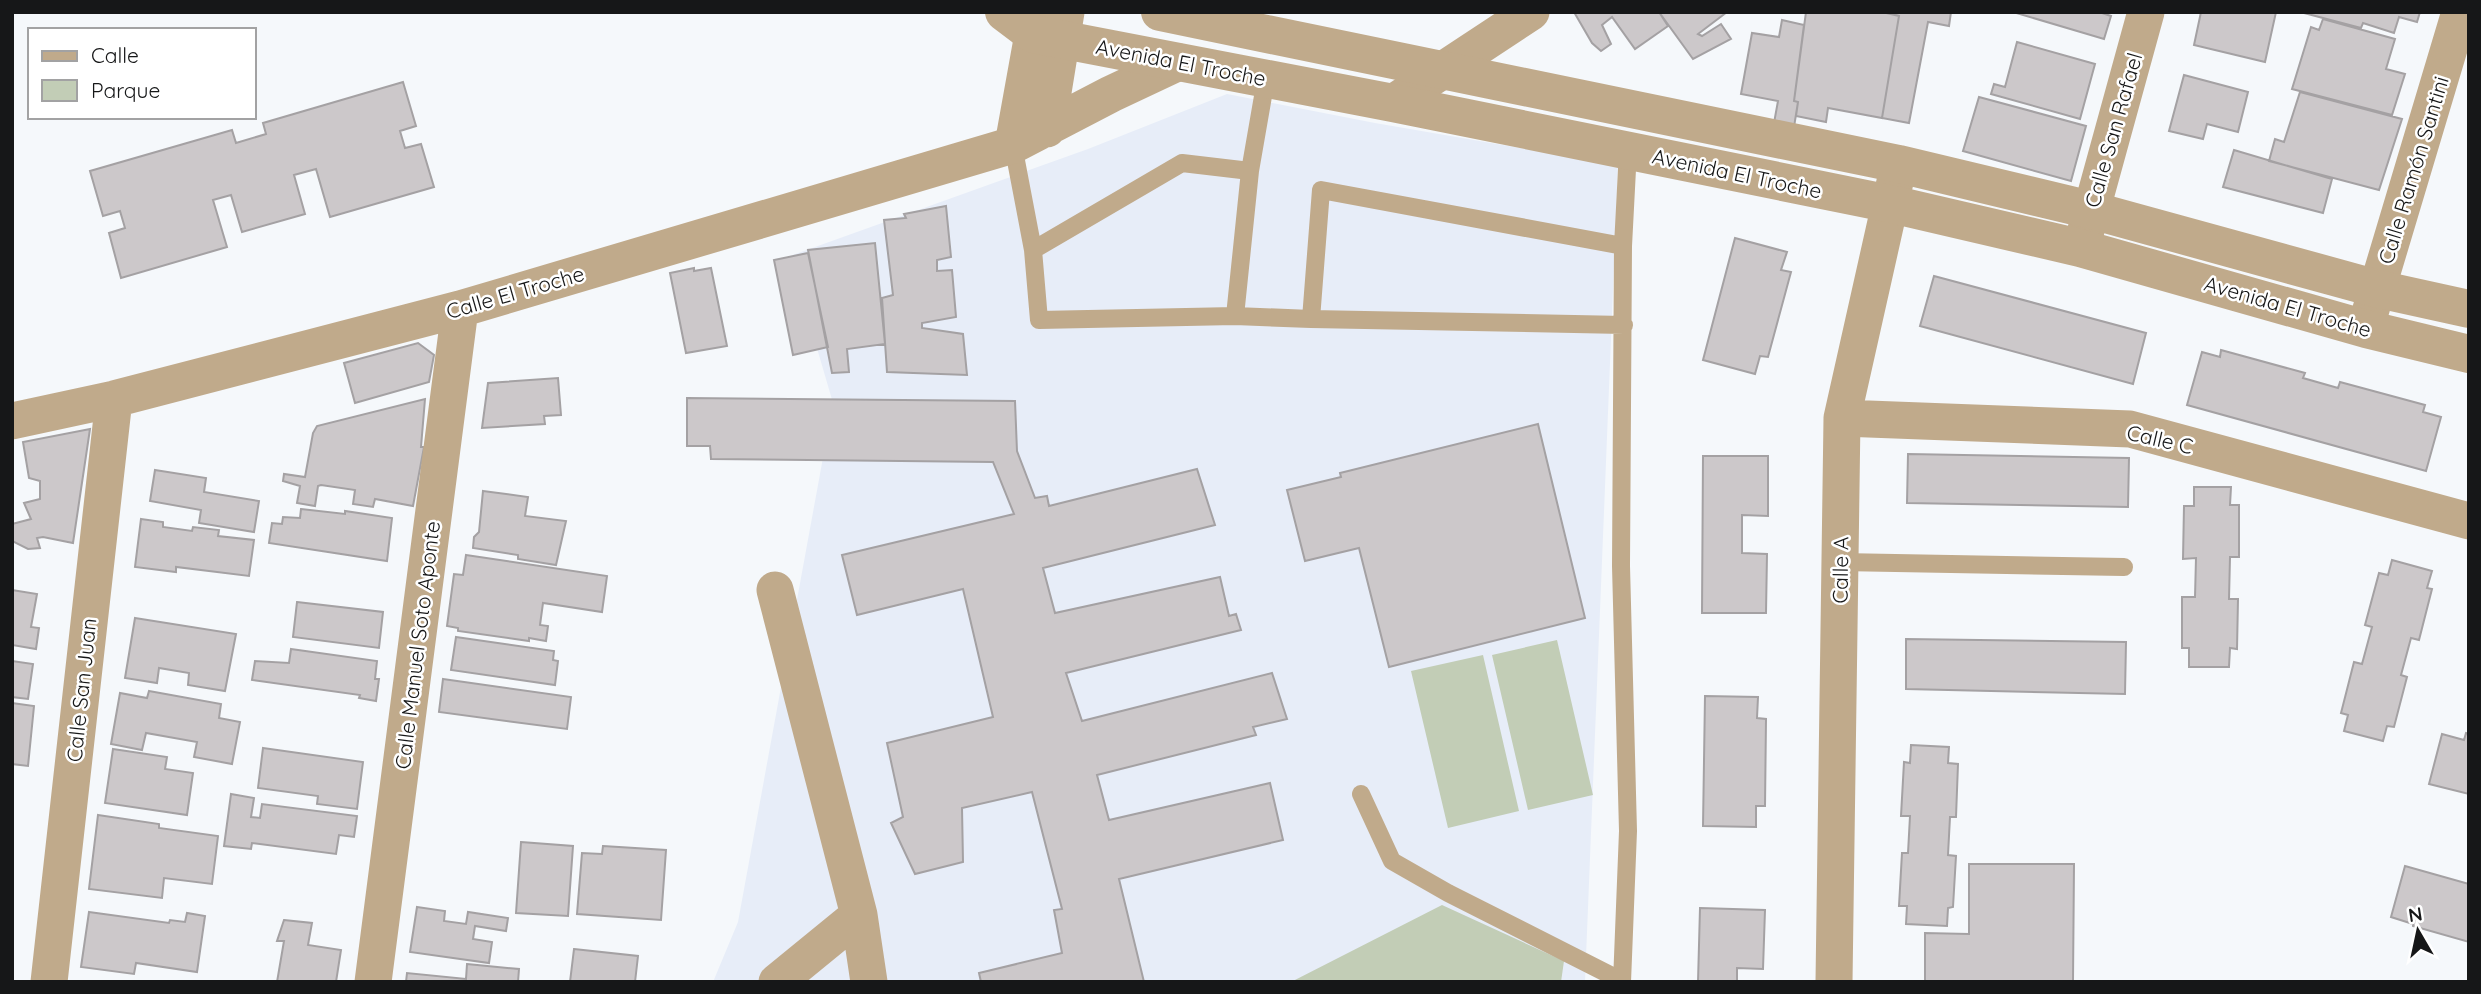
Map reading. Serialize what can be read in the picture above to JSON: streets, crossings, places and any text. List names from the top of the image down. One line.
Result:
{"streets":{"street":["Avenida El Troche","Calle San Rafael","Calle Ramón Santini","Calle El Troche","Calle C","Calle A","Calle Manuel Soto Aponte","Calle San Juan"]},"crossings":[["Avenida El Troche","Calle San Rafael"],["Avenida El Troche","Calle Ramón Santini"],["Avenida El Troche","Calle El Troche"],["Avenida El Troche","Calle A"],["Calle El Troche","Calle Manuel Soto Aponte"],["Calle El Troche","Calle San Juan"],["Calle C","Calle A"]],"legend":["Calle","Parque"],"north":"top"}
